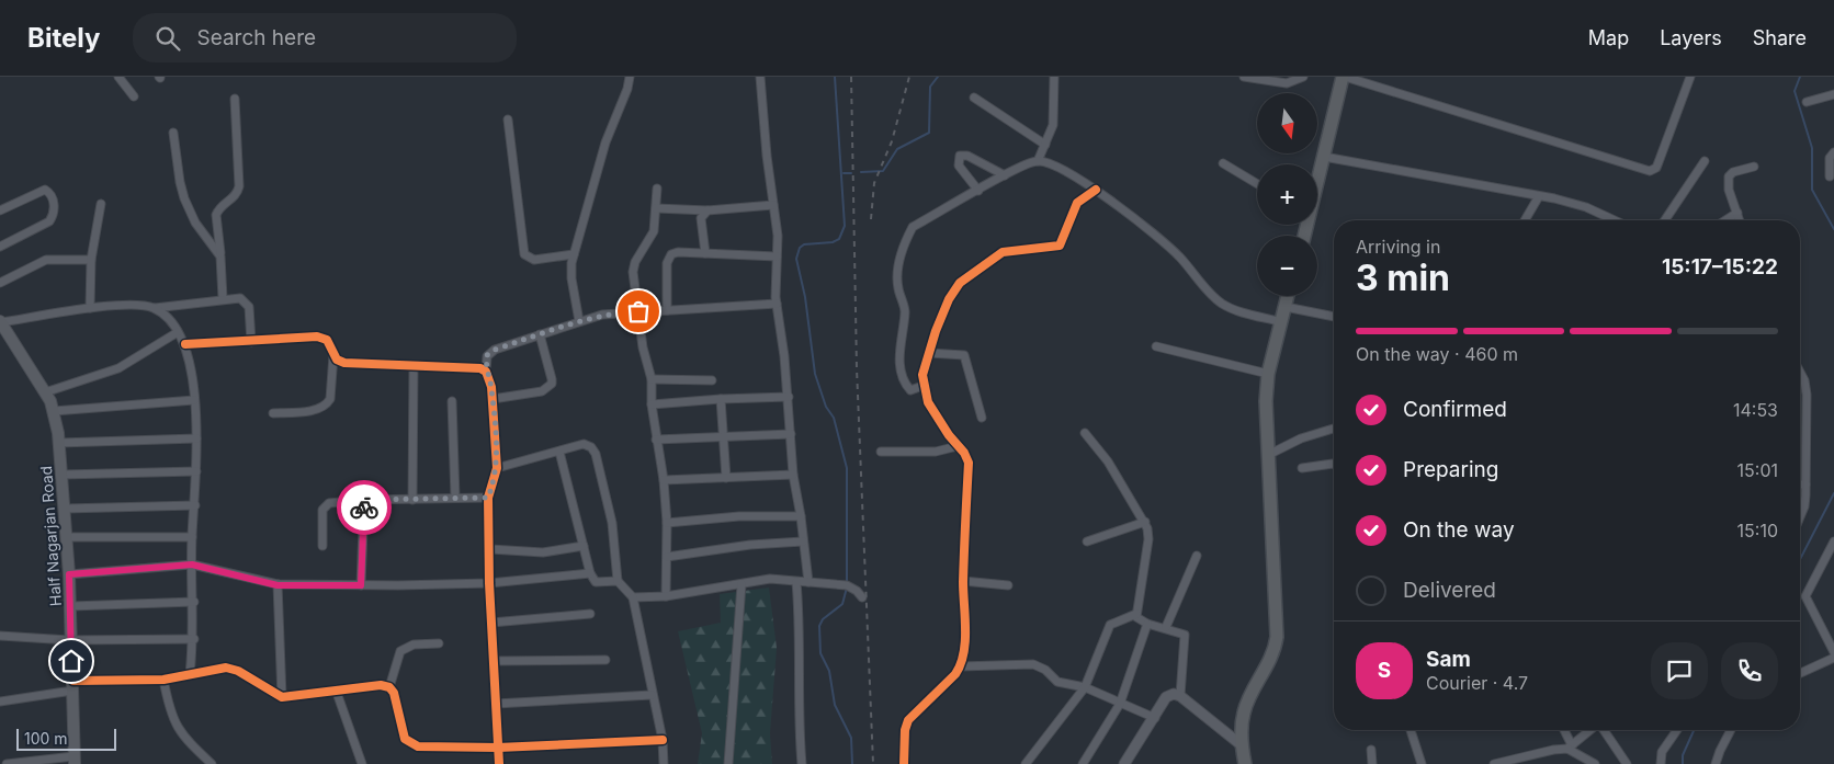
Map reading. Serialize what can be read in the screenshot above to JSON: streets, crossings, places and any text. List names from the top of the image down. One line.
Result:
{"streets":{"main road":["Half Nagarjan Road"]},"scale_bar":"100 m","north":"bottom","page":{"header":"Bitely","search":"Search here","nav":["Map","Layers","Share"],"map_buttons":["+","−"],"heading":["3 min","Arriving in","15:17–15:22"],"panel":["Sam","Courier · 4.7"],"bar":"On the way · 460 m","list":[["Confirmed","14:53"],["Preparing","15:01"],["On the way","15:10"],"Delivered"],"round":"S","scale":"100 m"}}
